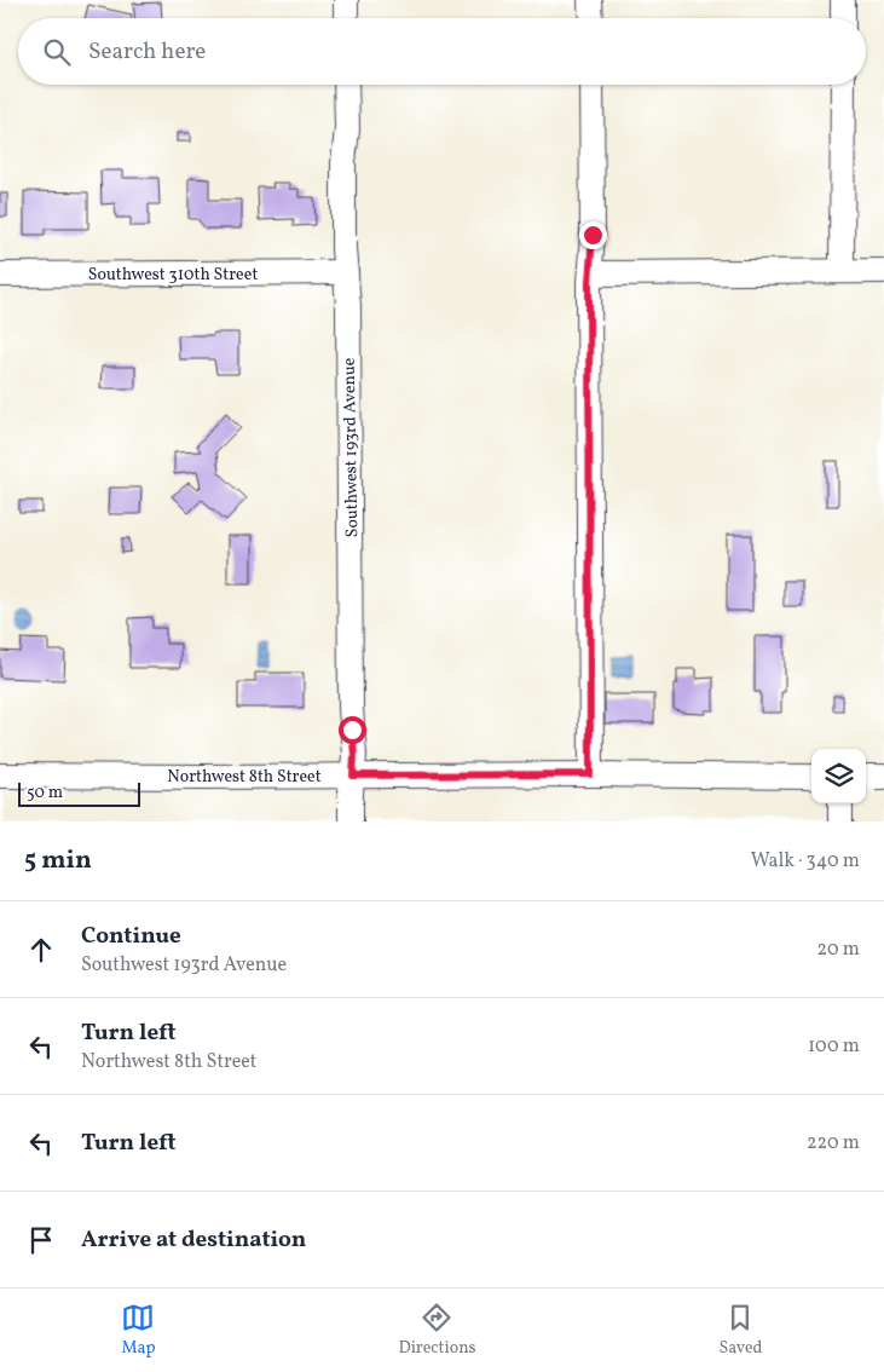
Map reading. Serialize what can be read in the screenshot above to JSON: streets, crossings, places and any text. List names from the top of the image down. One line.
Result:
{"streets":{"street":["Southwest 310th Street","Southwest 193rd Avenue","Northwest 8th Street"]},"crossings":[["Southwest 310th Street","Southwest 193rd Avenue"],["Southwest 193rd Avenue","Northwest 8th Street"]],"scale_bar":"50 m","page":{"search":"Search here","scale":"50 m","heading":["5 min","Walk · 340 m"],"list":[["Continue","Southwest 193rd Avenue","20 m"],["Turn left","Northwest 8th Street","100 m"],["Turn left","220 m"],"Arrive at destination"],"nav":["Map","Directions","Saved"]}}
